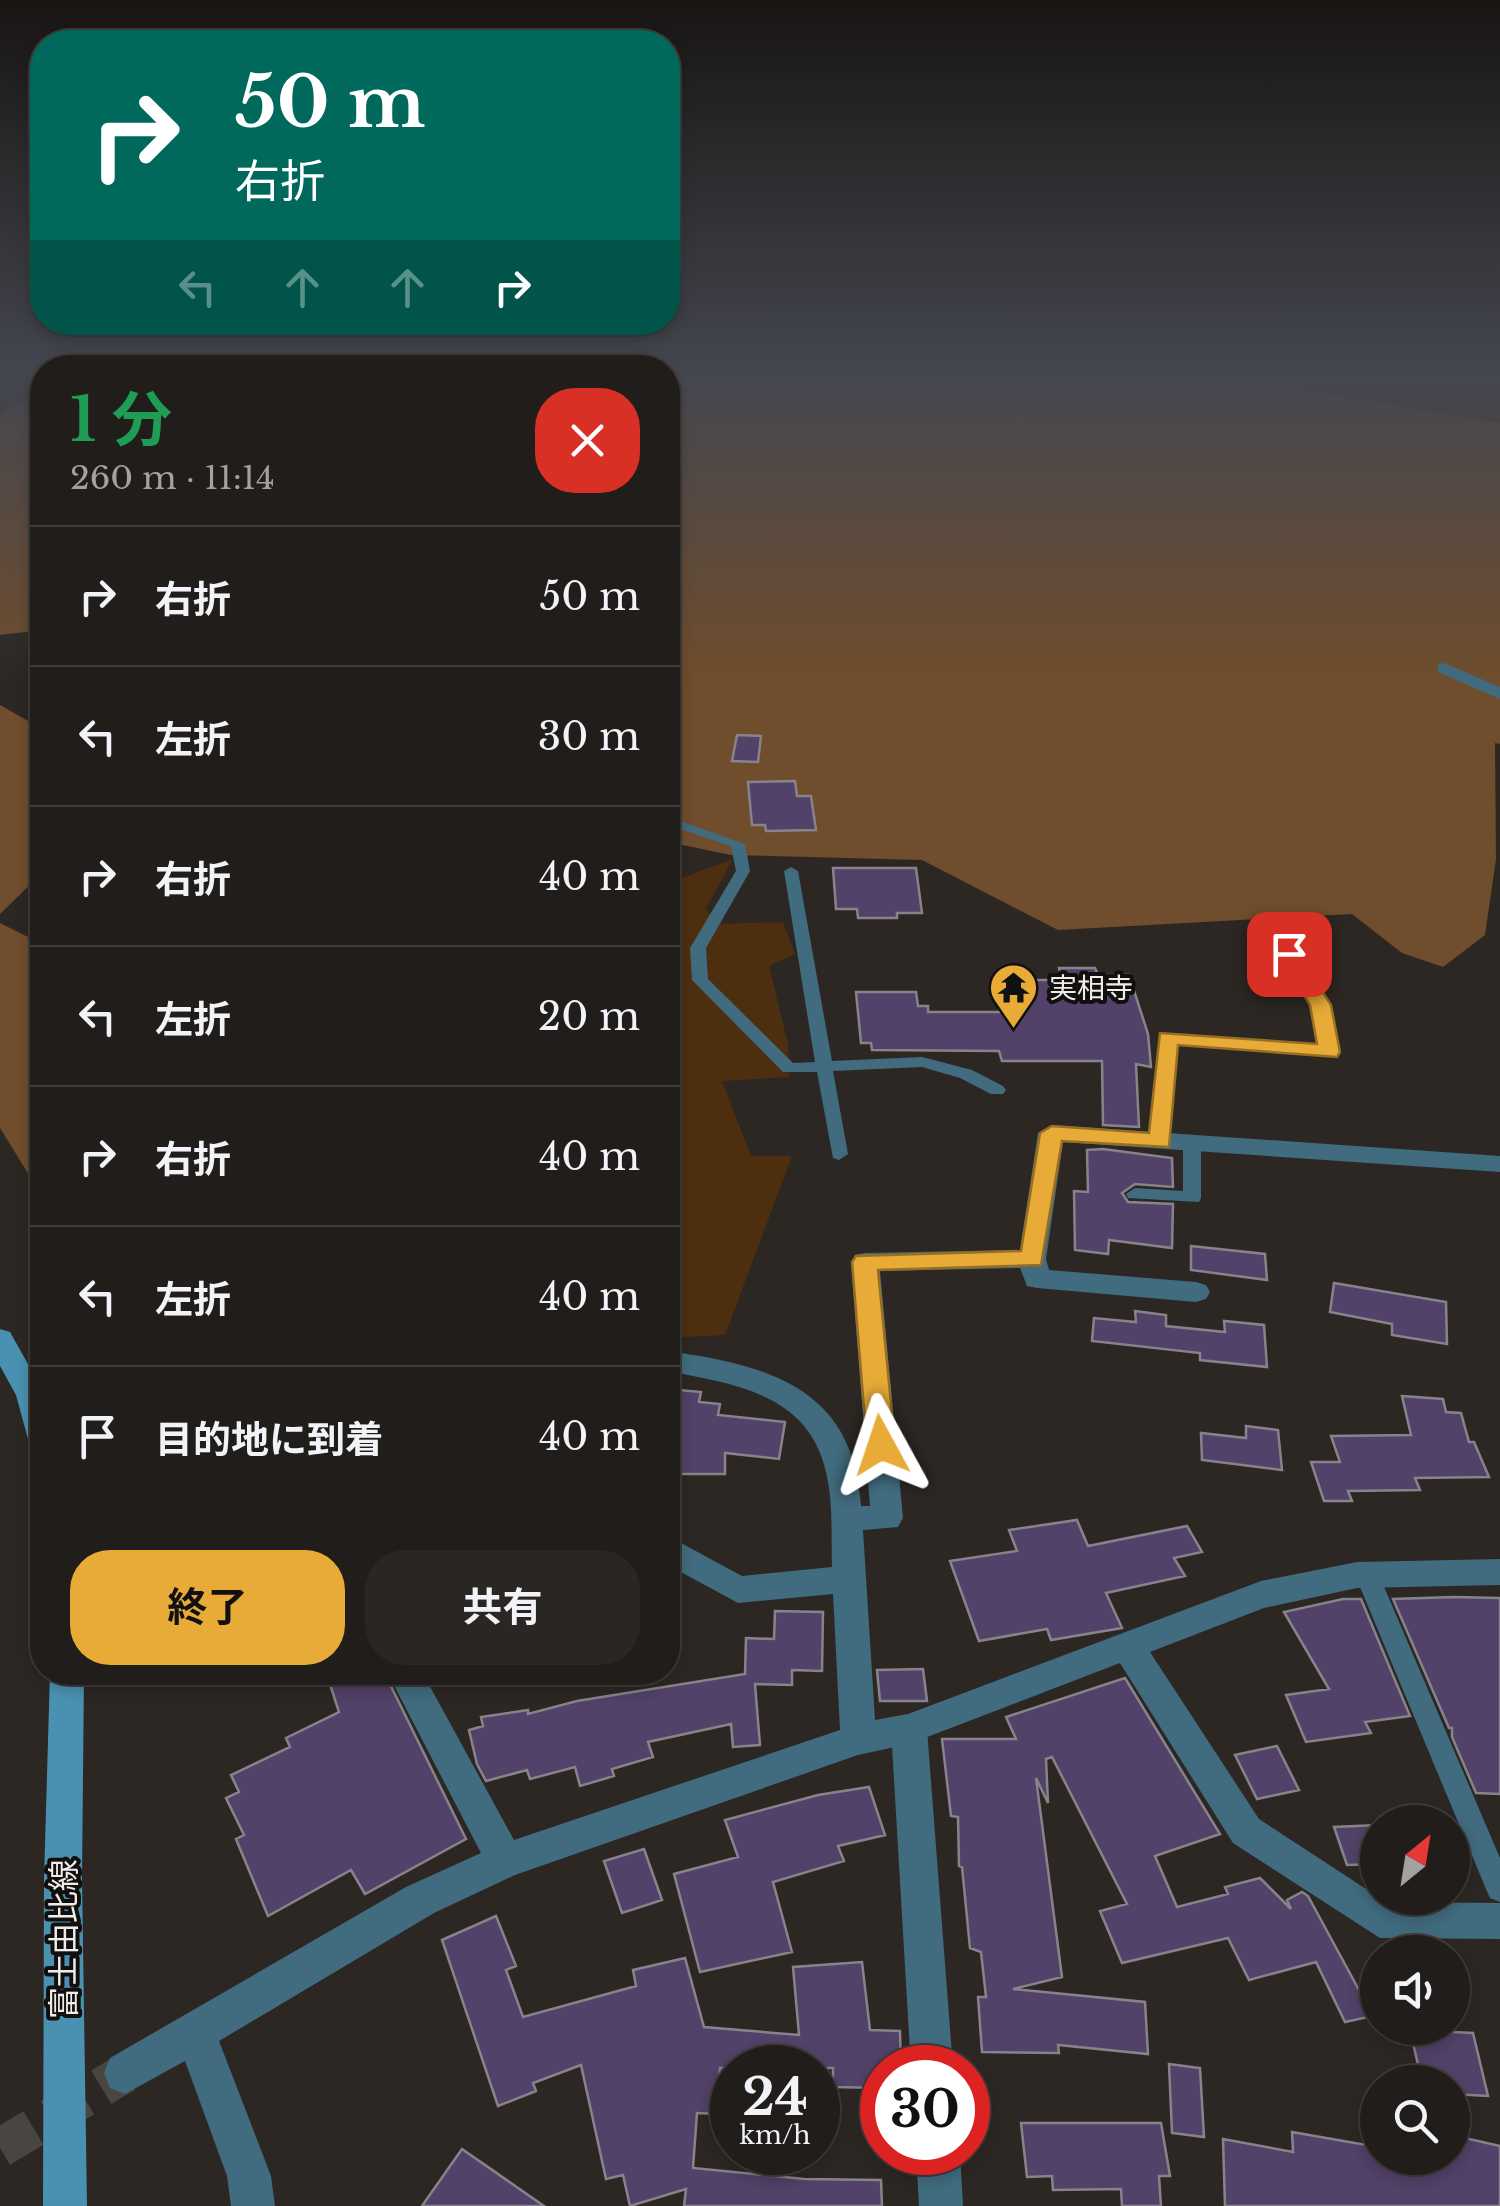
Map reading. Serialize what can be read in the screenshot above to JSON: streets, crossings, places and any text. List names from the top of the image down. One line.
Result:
{"streets":{"main road":["富士由比線"]},"places":{"temple":["実相寺"]},"north":"top right","page":{"turn":["50 m","右折"],"heading":["1 分","260 m · 11:14"],"list":[{"name":"右折","value":"50 m"},{"name":"左折","value":"30 m"},{"name":"右折","value":"40 m"},{"name":"左折","value":"20 m"},{"name":"右折","value":"40 m"},{"name":"左折","value":"40 m"},{"name":"目的地に到着","value":"40 m"}],"buttons":["終了","共有"],"speed":"24 km/h","limit":"30"}}
